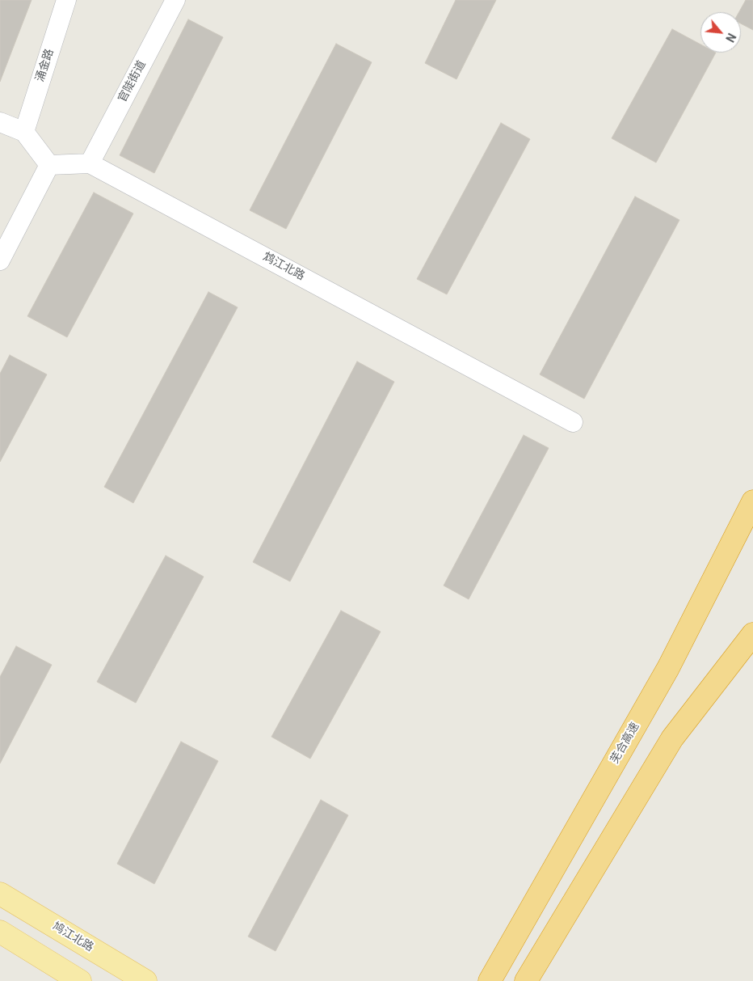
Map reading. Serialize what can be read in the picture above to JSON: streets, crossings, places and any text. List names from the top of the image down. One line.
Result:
{"streets":{"highway":["芜合高速"],"main road":["鸠江北路"],"street":["涌金路","官陡街道","鸩江北路"]},"crossings":[["官陡街道","鸩江北路"]],"north":"bottom right"}
